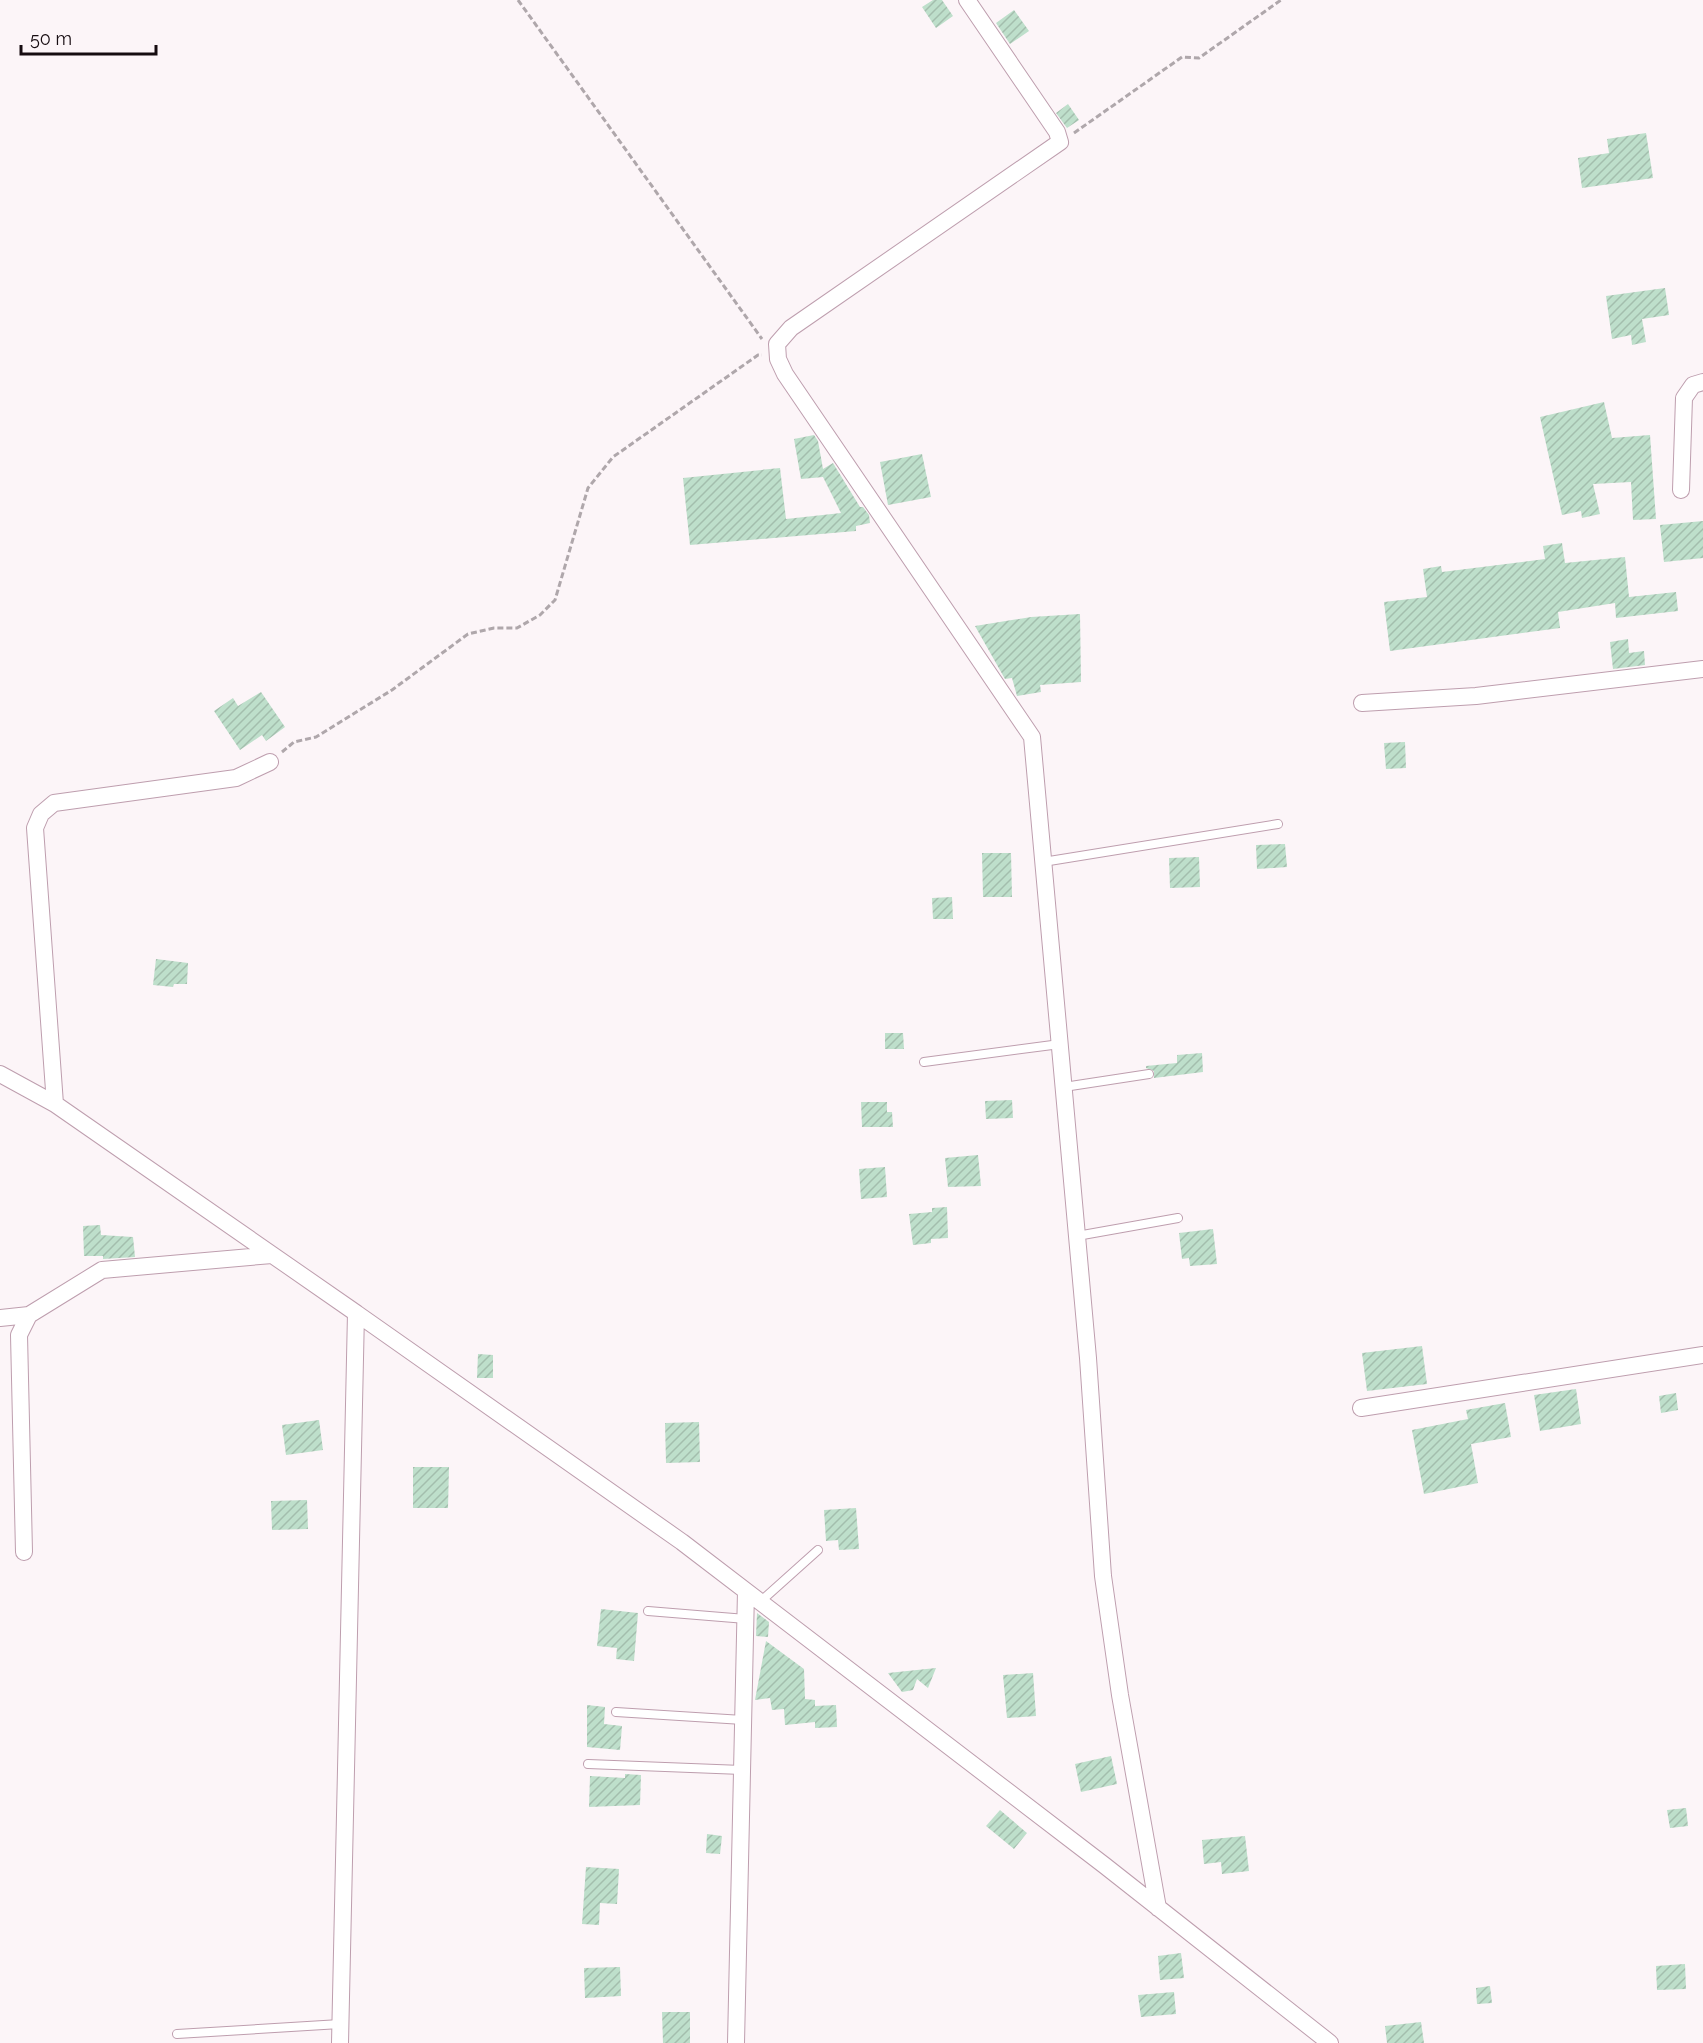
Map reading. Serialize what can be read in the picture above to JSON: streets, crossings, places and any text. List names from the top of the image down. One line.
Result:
{"scale_bar":"50 m"}
